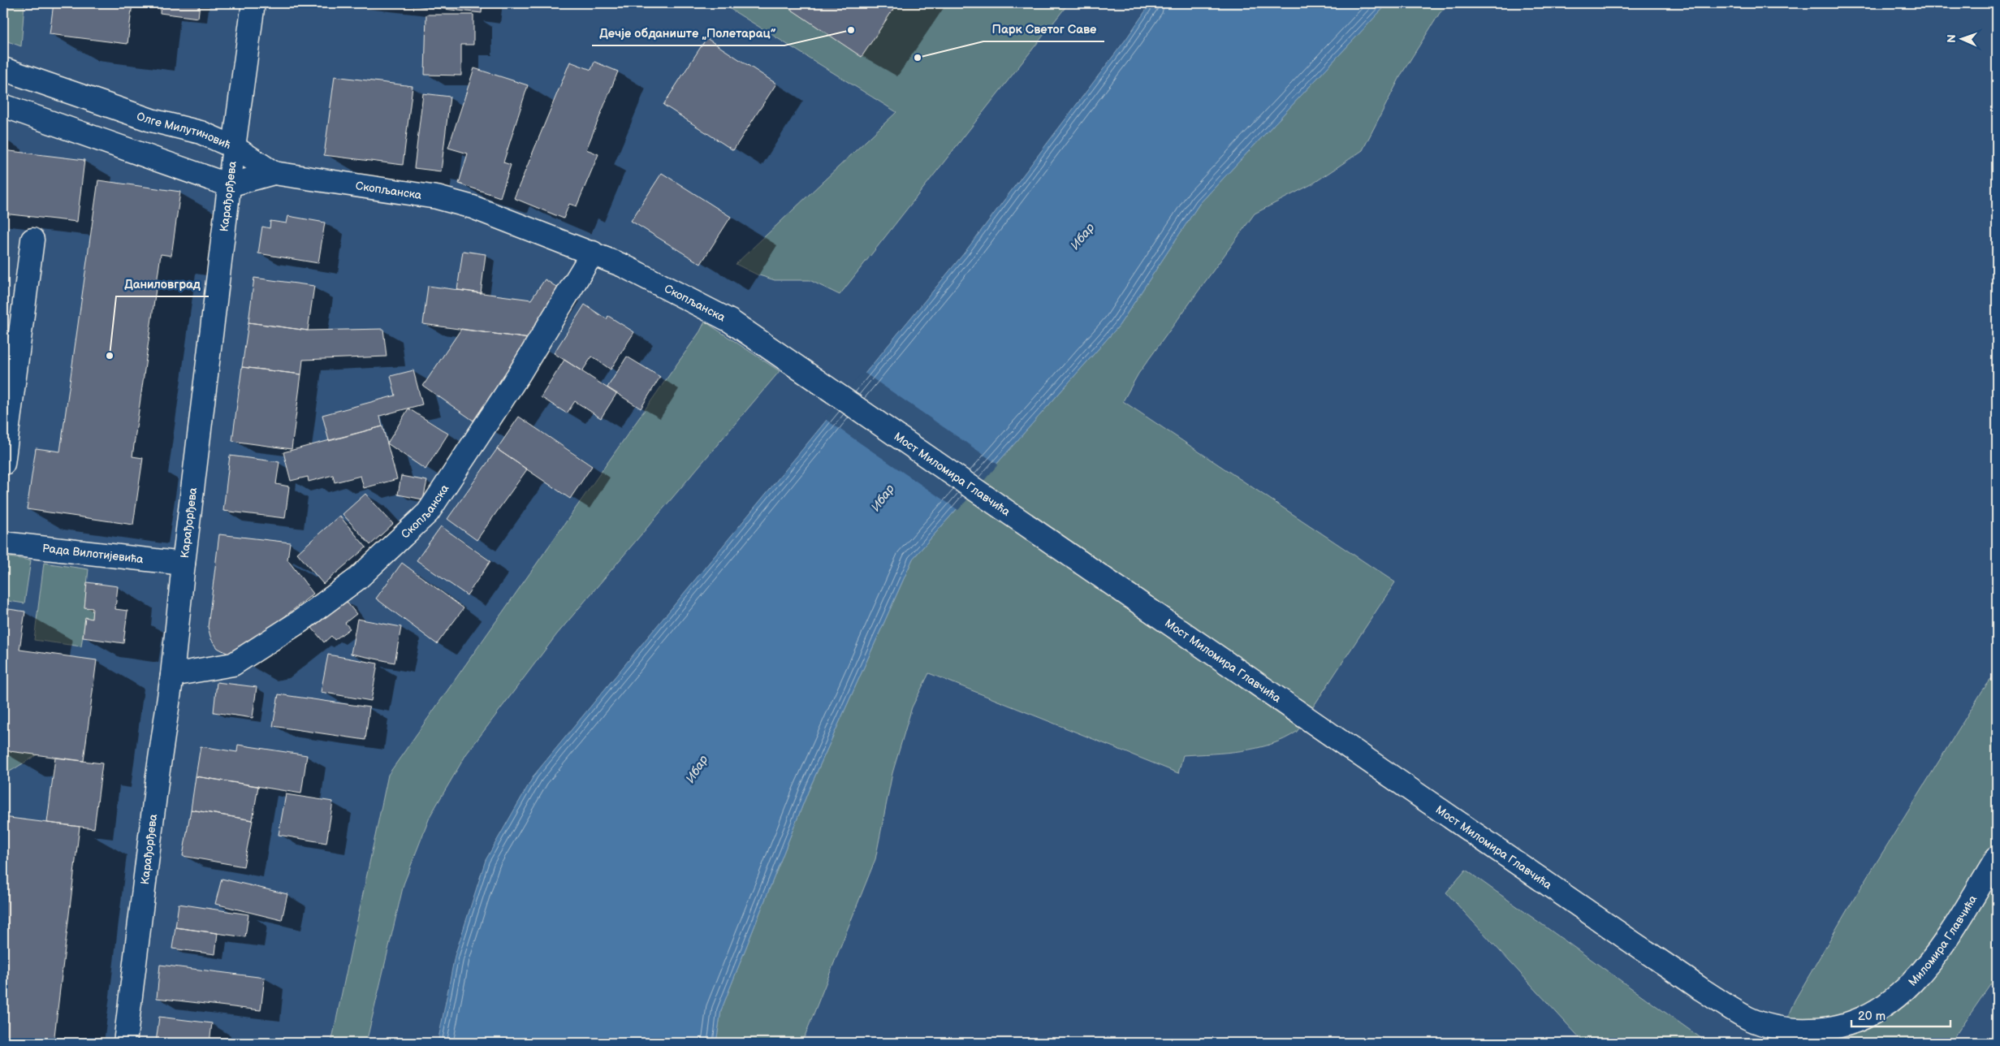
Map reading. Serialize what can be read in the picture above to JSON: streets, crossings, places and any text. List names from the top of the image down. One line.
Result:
{"streets":{"street":["Олге Милутиновић","Скопљанска","Карађорђева","Мост Миломира Главчића","Рада Вилотијевића","Миломира Главчића"]},"crossings":[["Олге Милутиновић","Скопљанска"],["Олге Милутиновић","Карађорђева"],["Скопљанска","Карађорђева"],["Скопљанска","Мост Миломира Главчића"],["Карађорђева","Рада Вилотијевића"],["Мост Миломира Главчића","Миломира Главчића"]],"water":["Ибар"],"places":["Дечје обданиште „Полетарац”","Парк Светог Саве","Даниловград"],"scale_bar":"20 m","north":"left"}
